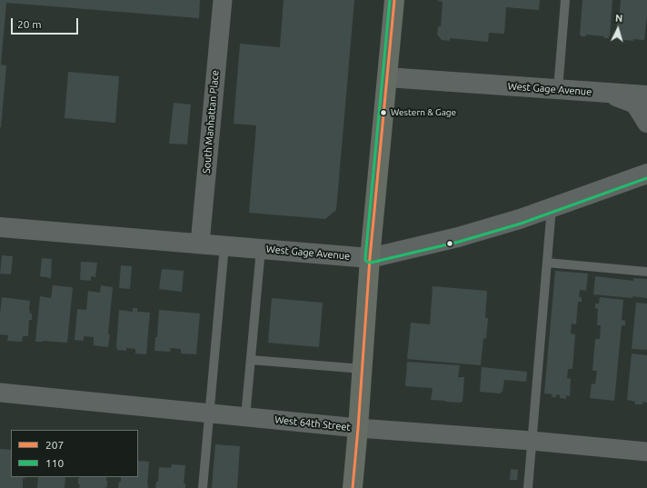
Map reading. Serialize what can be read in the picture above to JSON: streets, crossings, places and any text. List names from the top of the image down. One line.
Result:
{"streets":{"main road":["West Gage Avenue"],"street":["South Manhattan Place","West 64th Street"]},"crossings":[["West Gage Avenue","South Manhattan Place"]],"places":["Western & Gage"],"lines":["transit line 207","transit line 110"],"legend":["207","110"],"scale_bar":"20 m","north":"top"}
